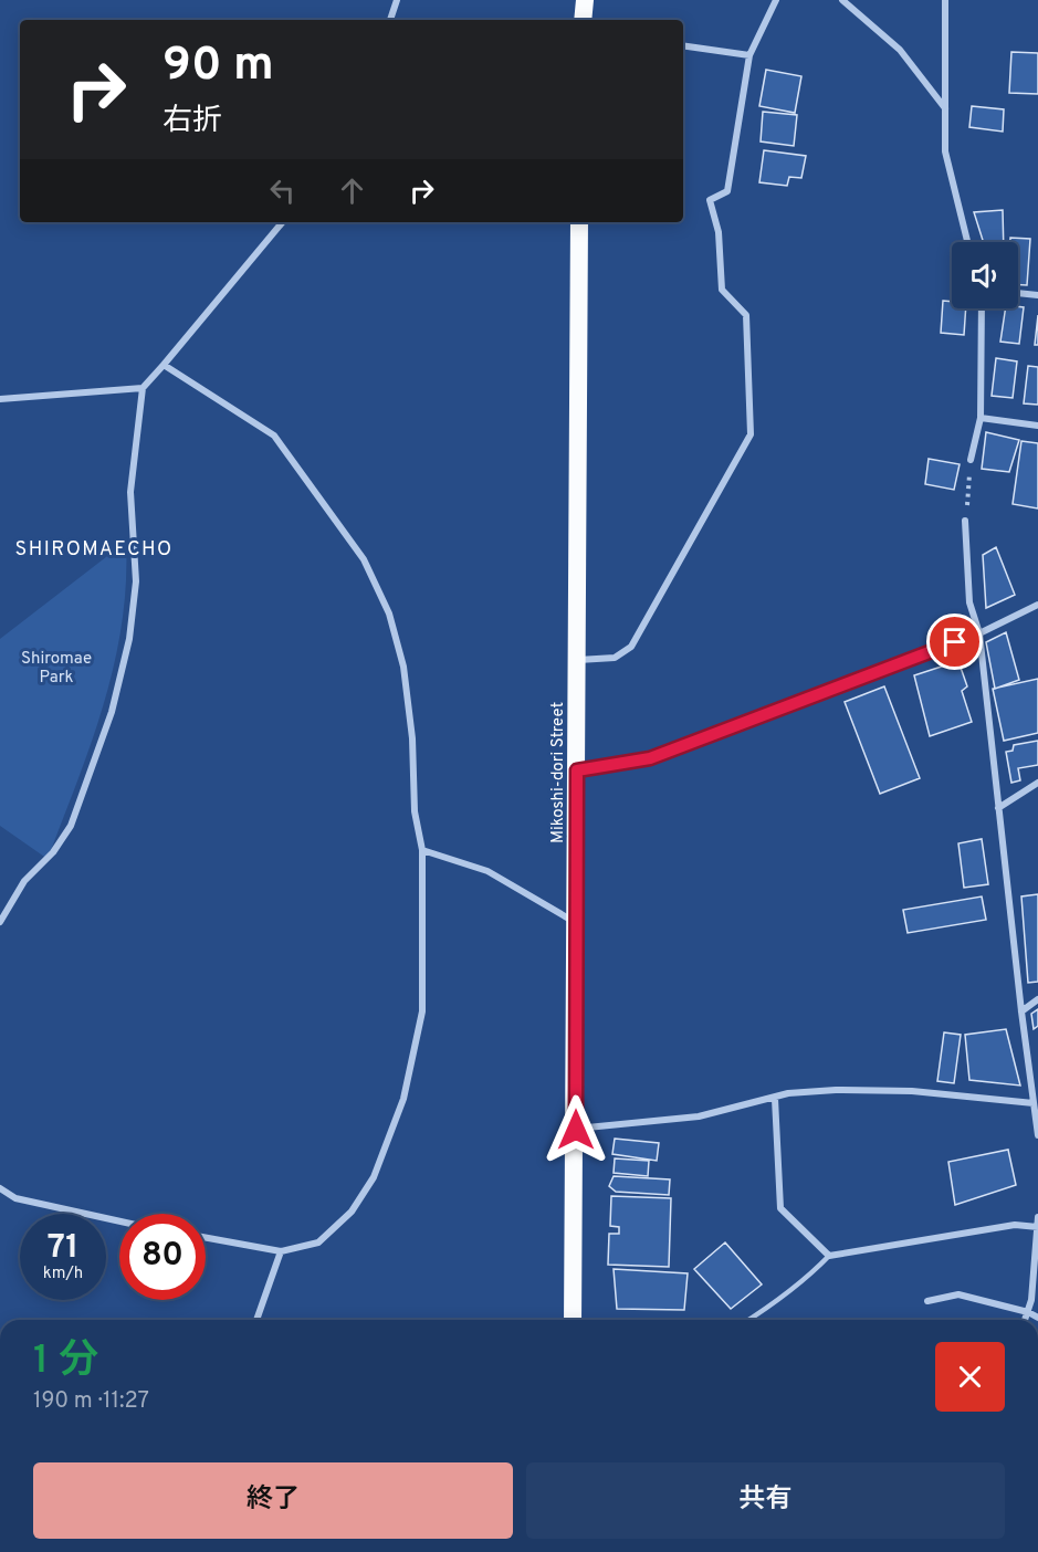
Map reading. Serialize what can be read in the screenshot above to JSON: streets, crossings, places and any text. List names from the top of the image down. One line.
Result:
{"streets":{"highway":["Mikoshi-dori Street"]},"districts":["SHIROMAECHO"],"parks":["Shiromae Park"],"page":{"turn":["90 m","右折"],"speed":"71 km/h","limit":"80","heading":["1 分","190 m · 11:27"],"buttons":["終了","共有"]}}
